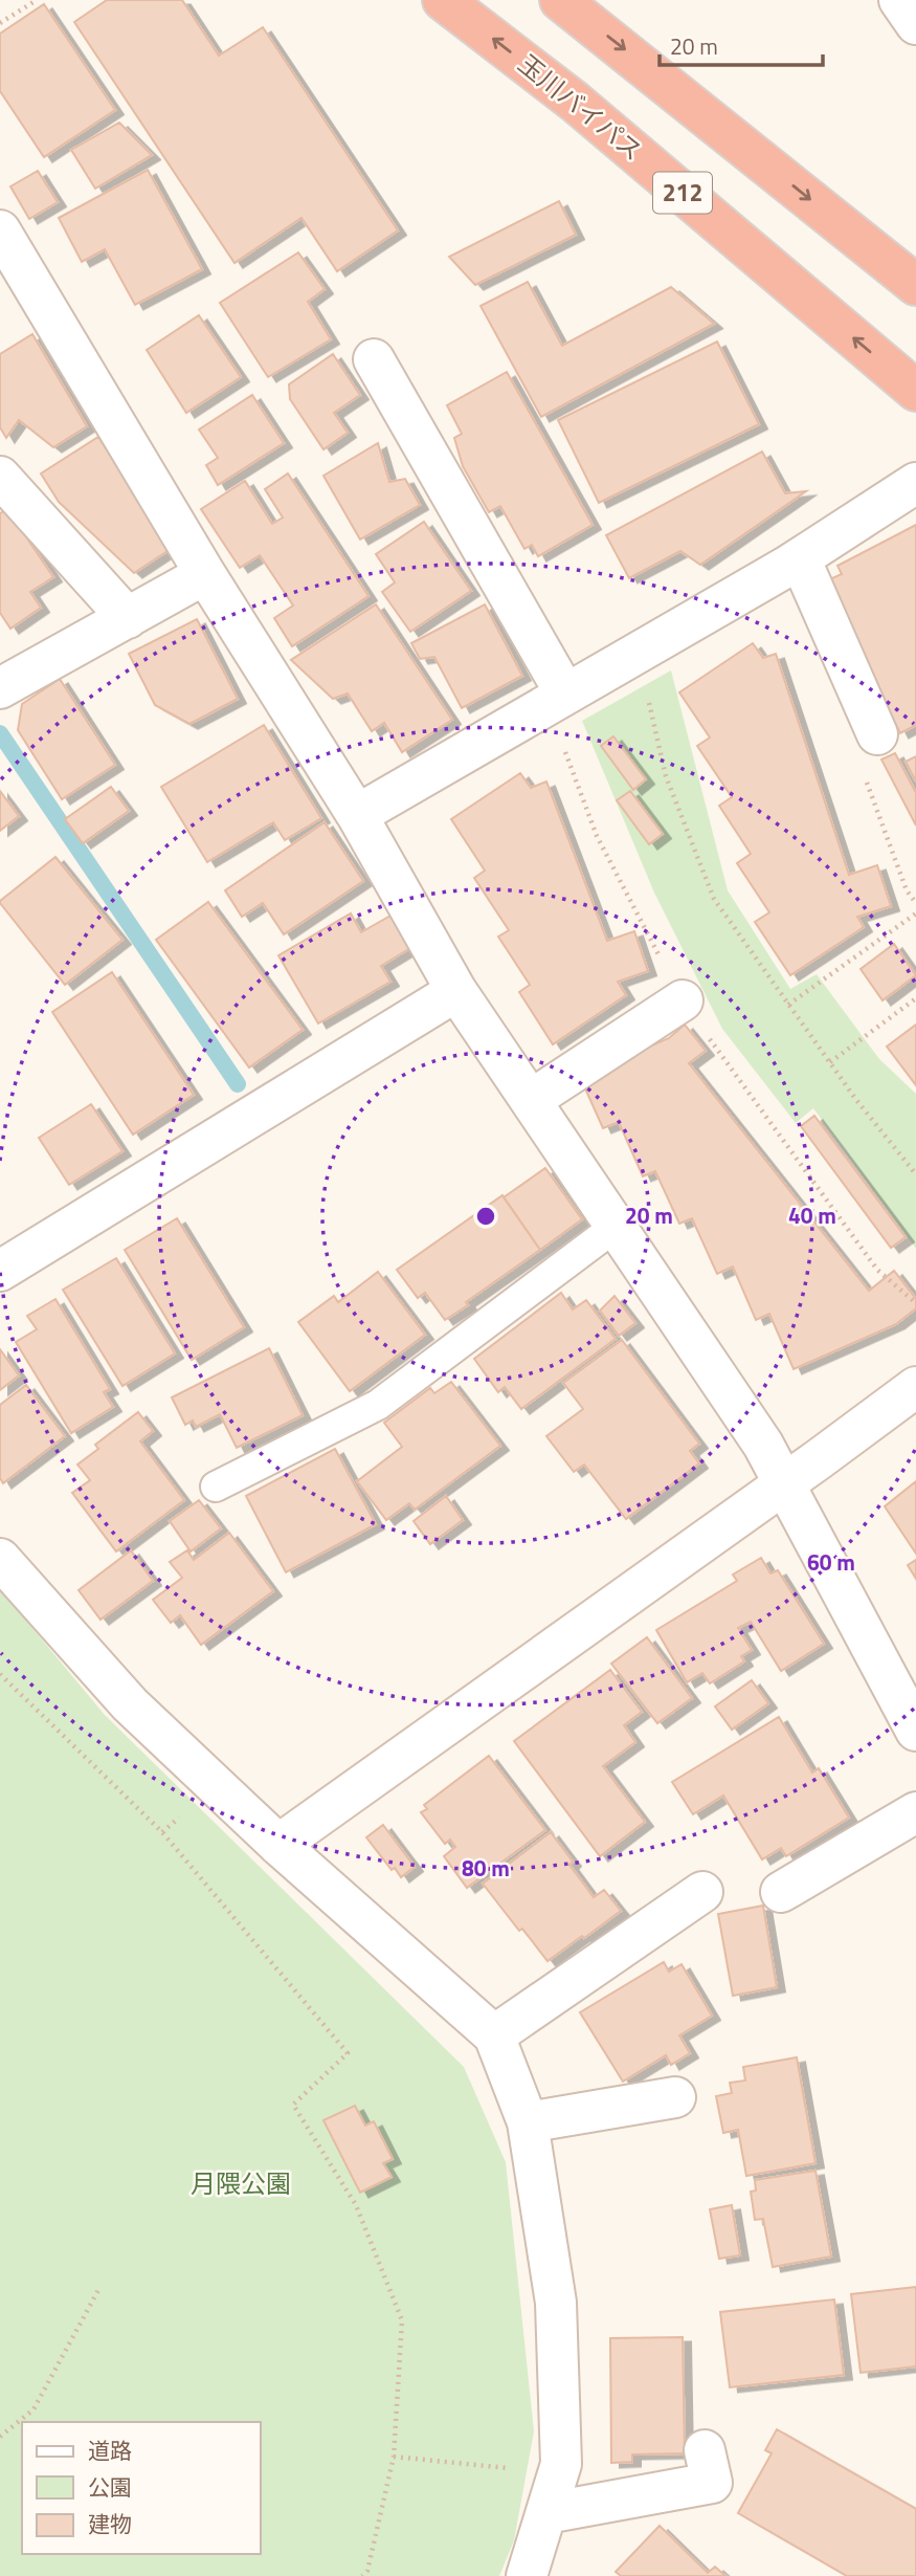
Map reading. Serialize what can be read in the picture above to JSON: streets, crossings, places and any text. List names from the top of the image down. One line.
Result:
{"streets":{"highway":["玉川バイパス","212"]},"parks":["月隈公園"],"legend":["道路","公園","建物"],"scale_bar":"20 m","rings":["20 m","40 m","60 m","80 m"]}
